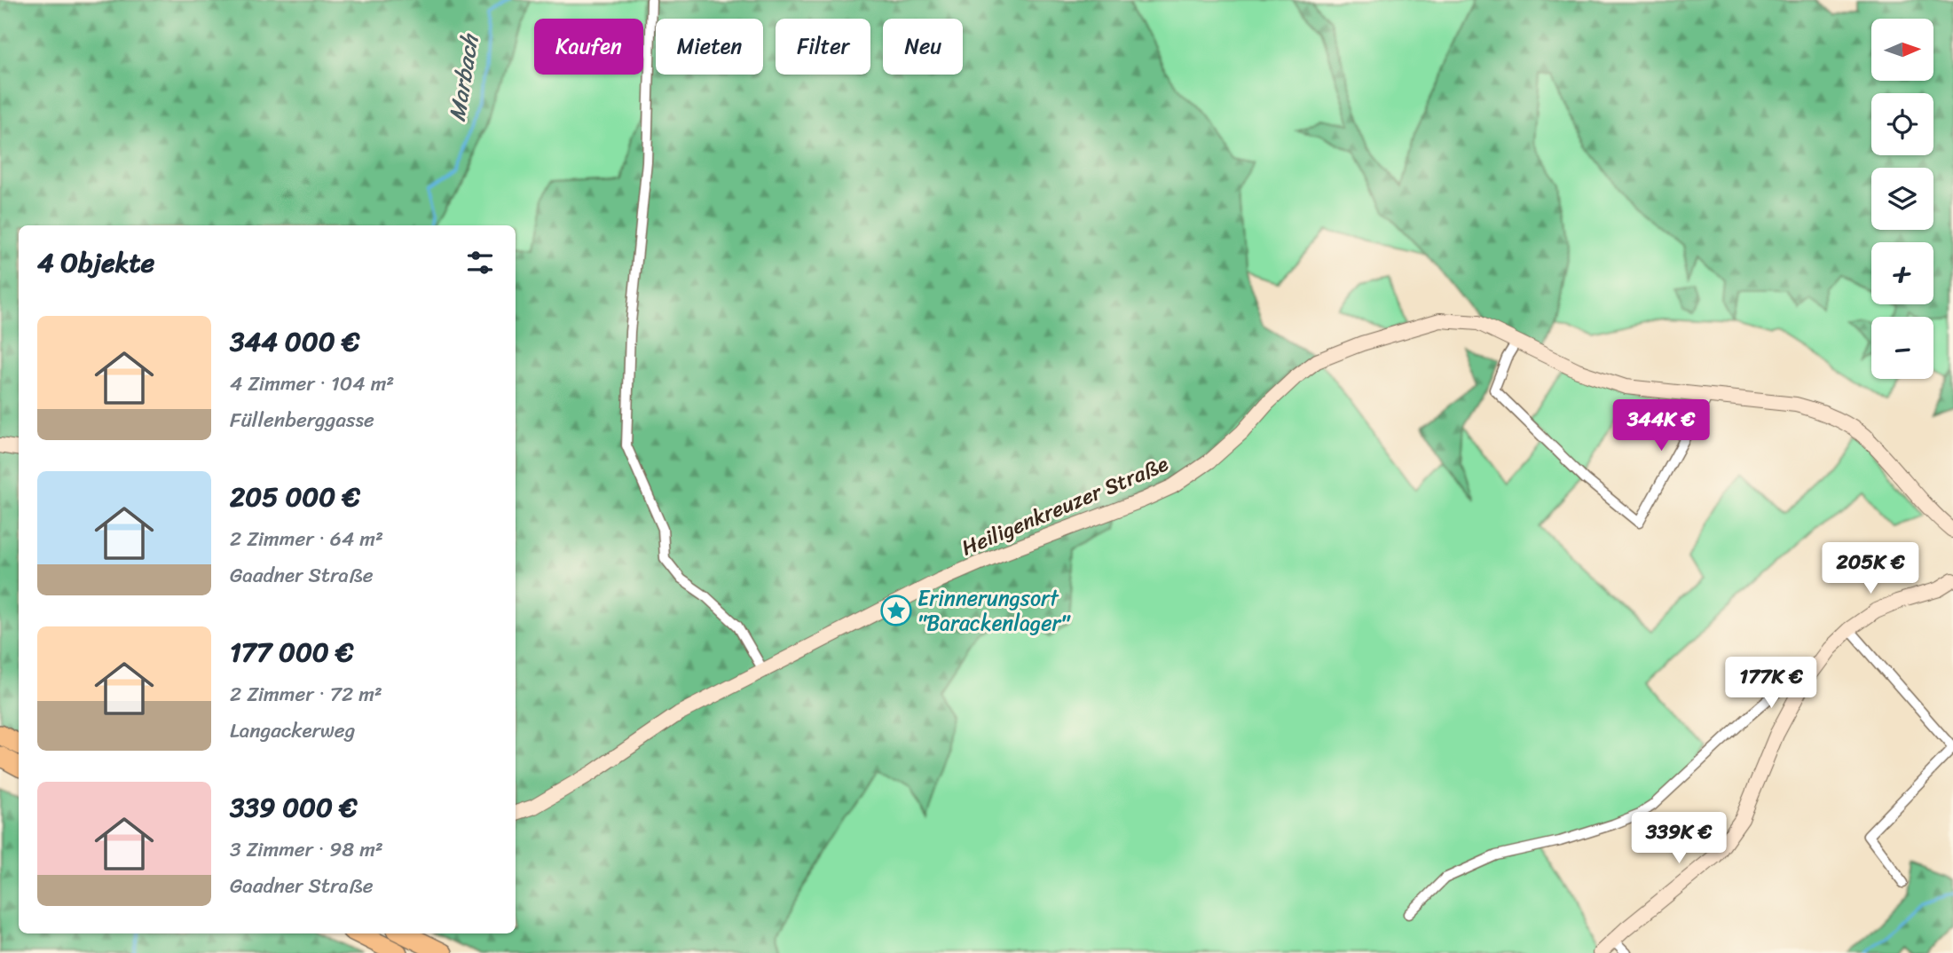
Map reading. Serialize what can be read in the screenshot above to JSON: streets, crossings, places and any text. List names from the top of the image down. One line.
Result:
{"streets":{"main road":["Heiligenkreuzer Straße"]},"water":["Marbach"],"places":{"place":["Erinnerungsort \"Barackenlager\""]},"north":"right","page":{"map_buttons":["+","−"],"chip":["Kaufen","Mieten","Filter","Neu"],"heading":"4 Objekte","list":[{"name":"344 000 €","note":"4 Zimmer · 104 m² · Füllenberggasse"},{"name":"205 000 €","note":"2 Zimmer · 64 m² · Gaadner Straße"},{"name":"177 000 €","note":"2 Zimmer · 72 m² · Langackerweg"},{"name":"339 000 €","note":"3 Zimmer · 98 m² · Gaadner Straße"}],"price":["344K €","205K €","177K €","339K €"]}}
